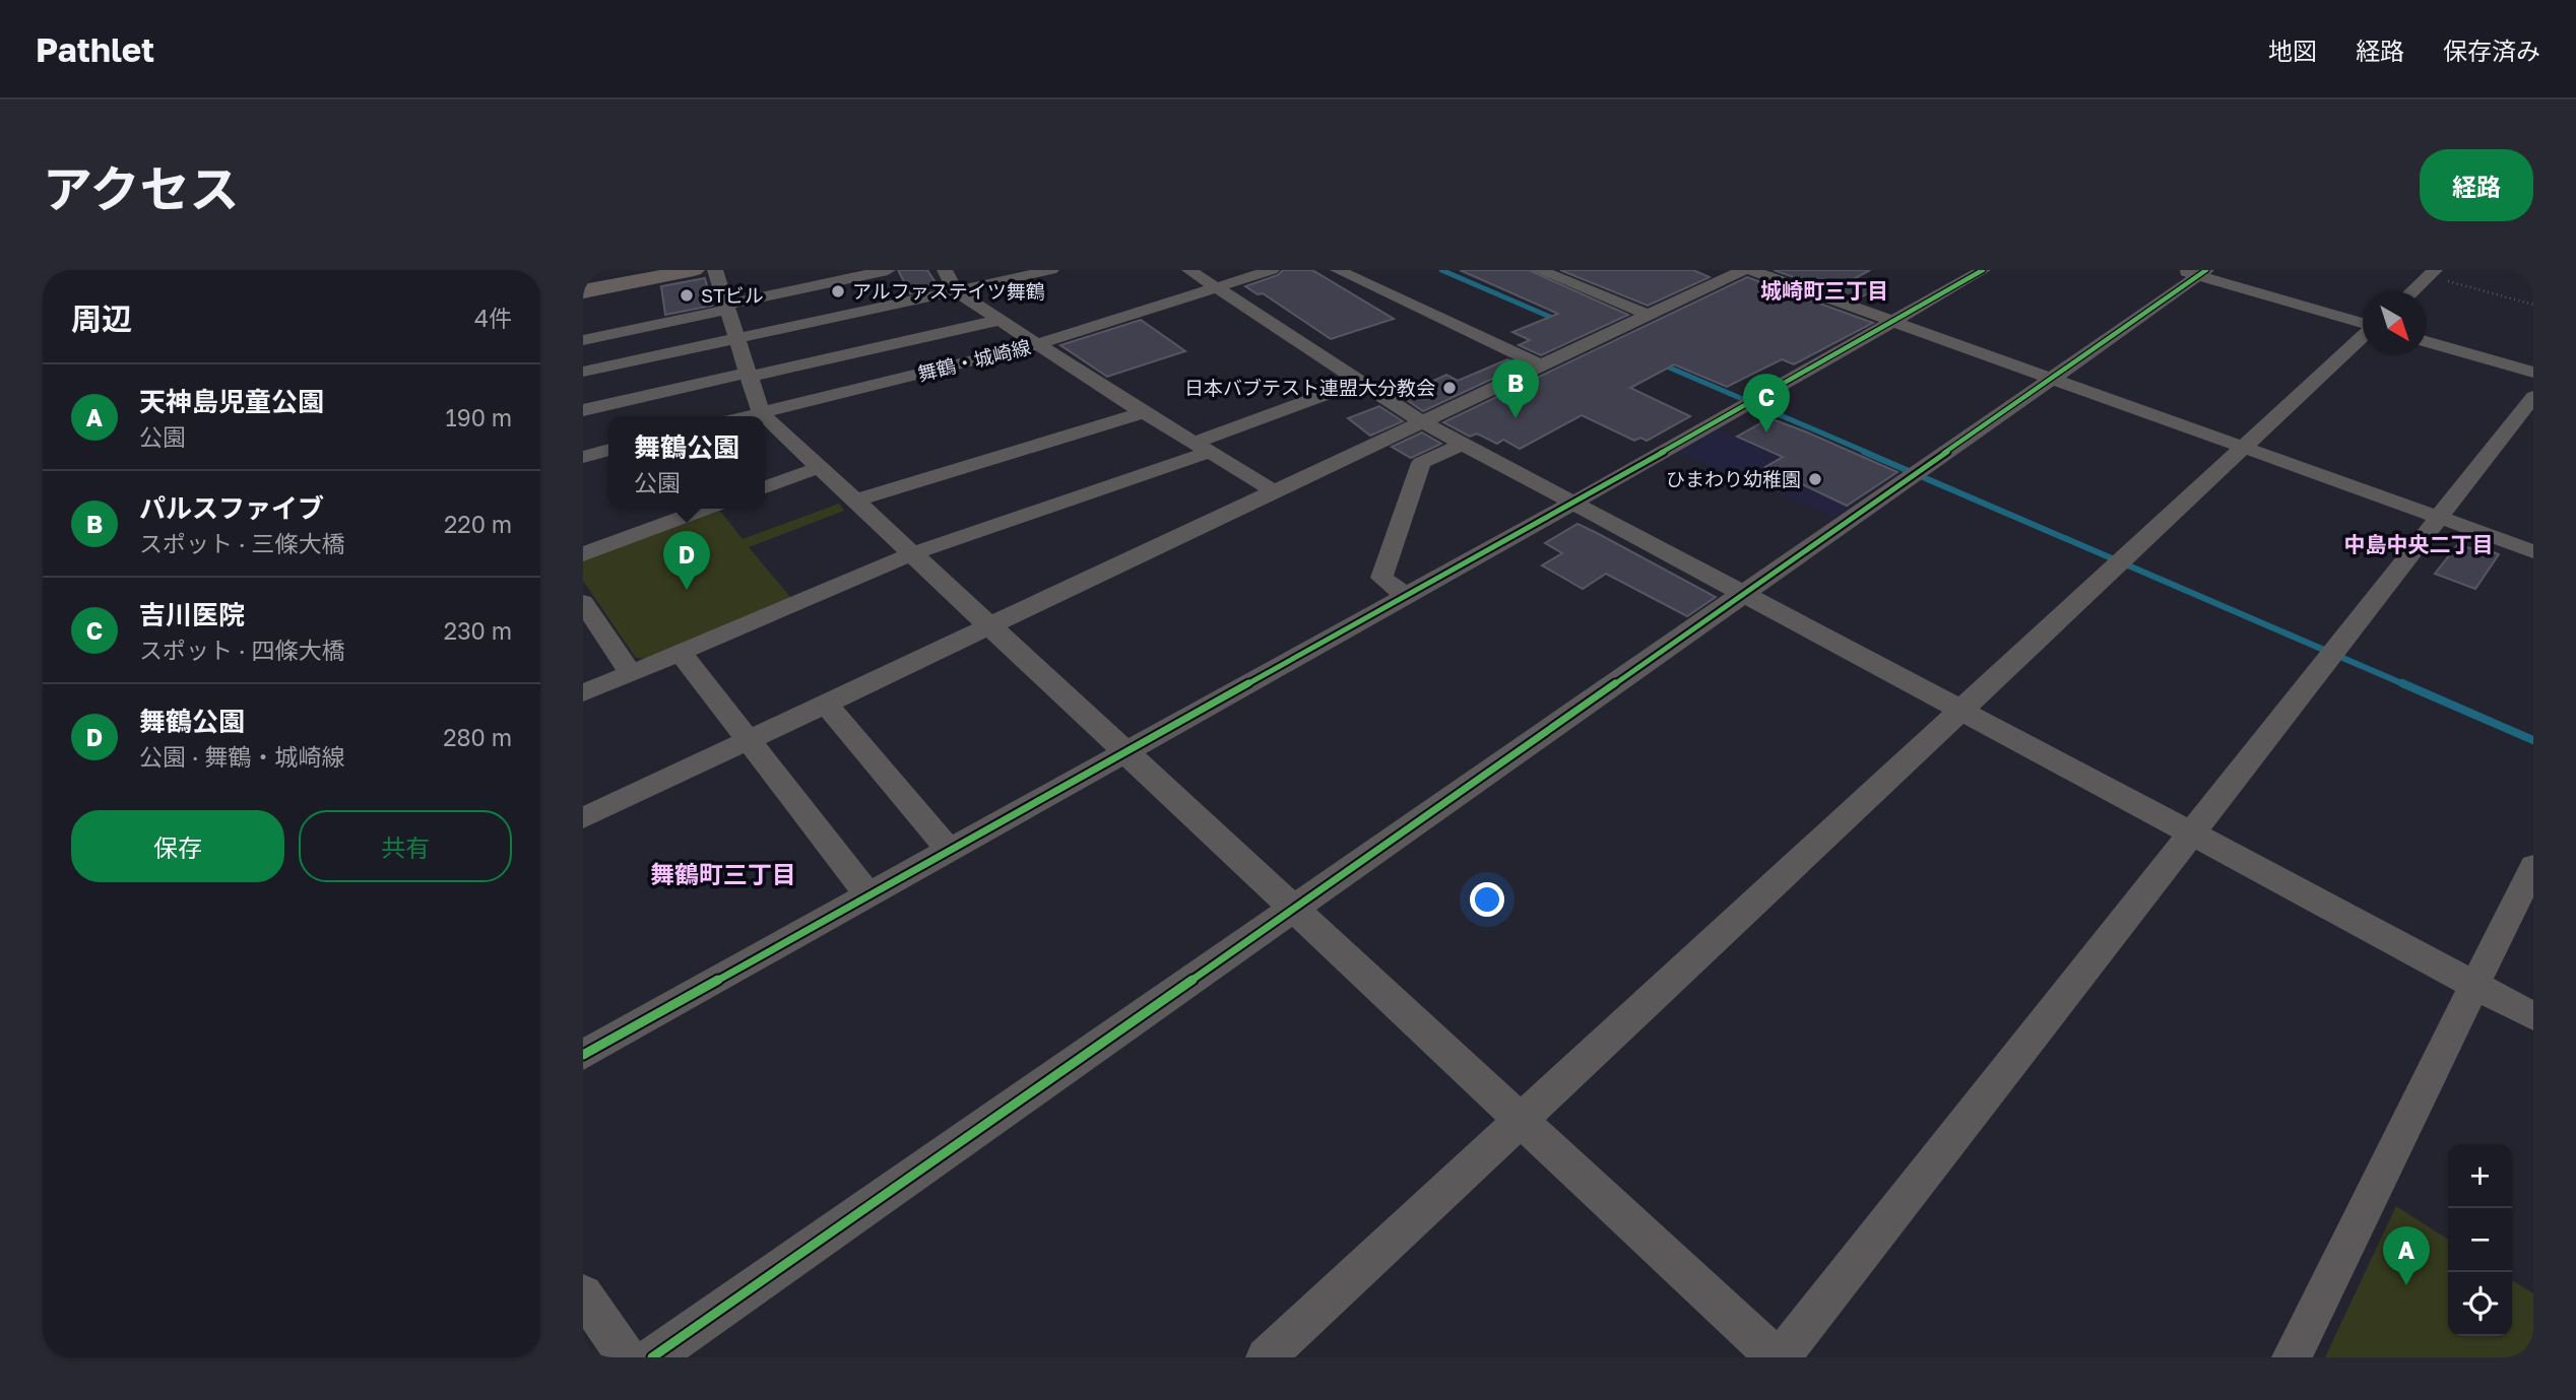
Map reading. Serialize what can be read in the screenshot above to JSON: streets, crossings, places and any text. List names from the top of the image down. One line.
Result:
{"streets":{"street":["舞鶴・城崎線"]},"districts":["城崎町三丁目","中島中央二丁目","舞鶴町三丁目"],"places":["アルファステイツ舞鶴","STビル","日本バブテスト連盟大分教会","ひまわり幼稚園"],"north":"bottom right","page":{"header":"Pathlet","nav":["地図","経路","保存済み"],"title":"アクセス","buttons":["経路",["保存","共有"]],"heading":["周辺","4件"],"pins":["B","C","D","A"],"list":[{"mark":"A","name":"天神島児童公園","note":"公園","value":"190 m"},{"mark":"B","name":"パルスファイブ","note":"スポット · 三條大橋","value":"220 m"},{"mark":"C","name":"吉川医院","note":"スポット · 四條大橋","value":"230 m"},{"mark":"D","name":"舞鶴公園","note":"公園 · 舞鶴・城崎線","value":"280 m"}],"popup":["舞鶴公園","公園"],"map_buttons":["+","−"]}}
